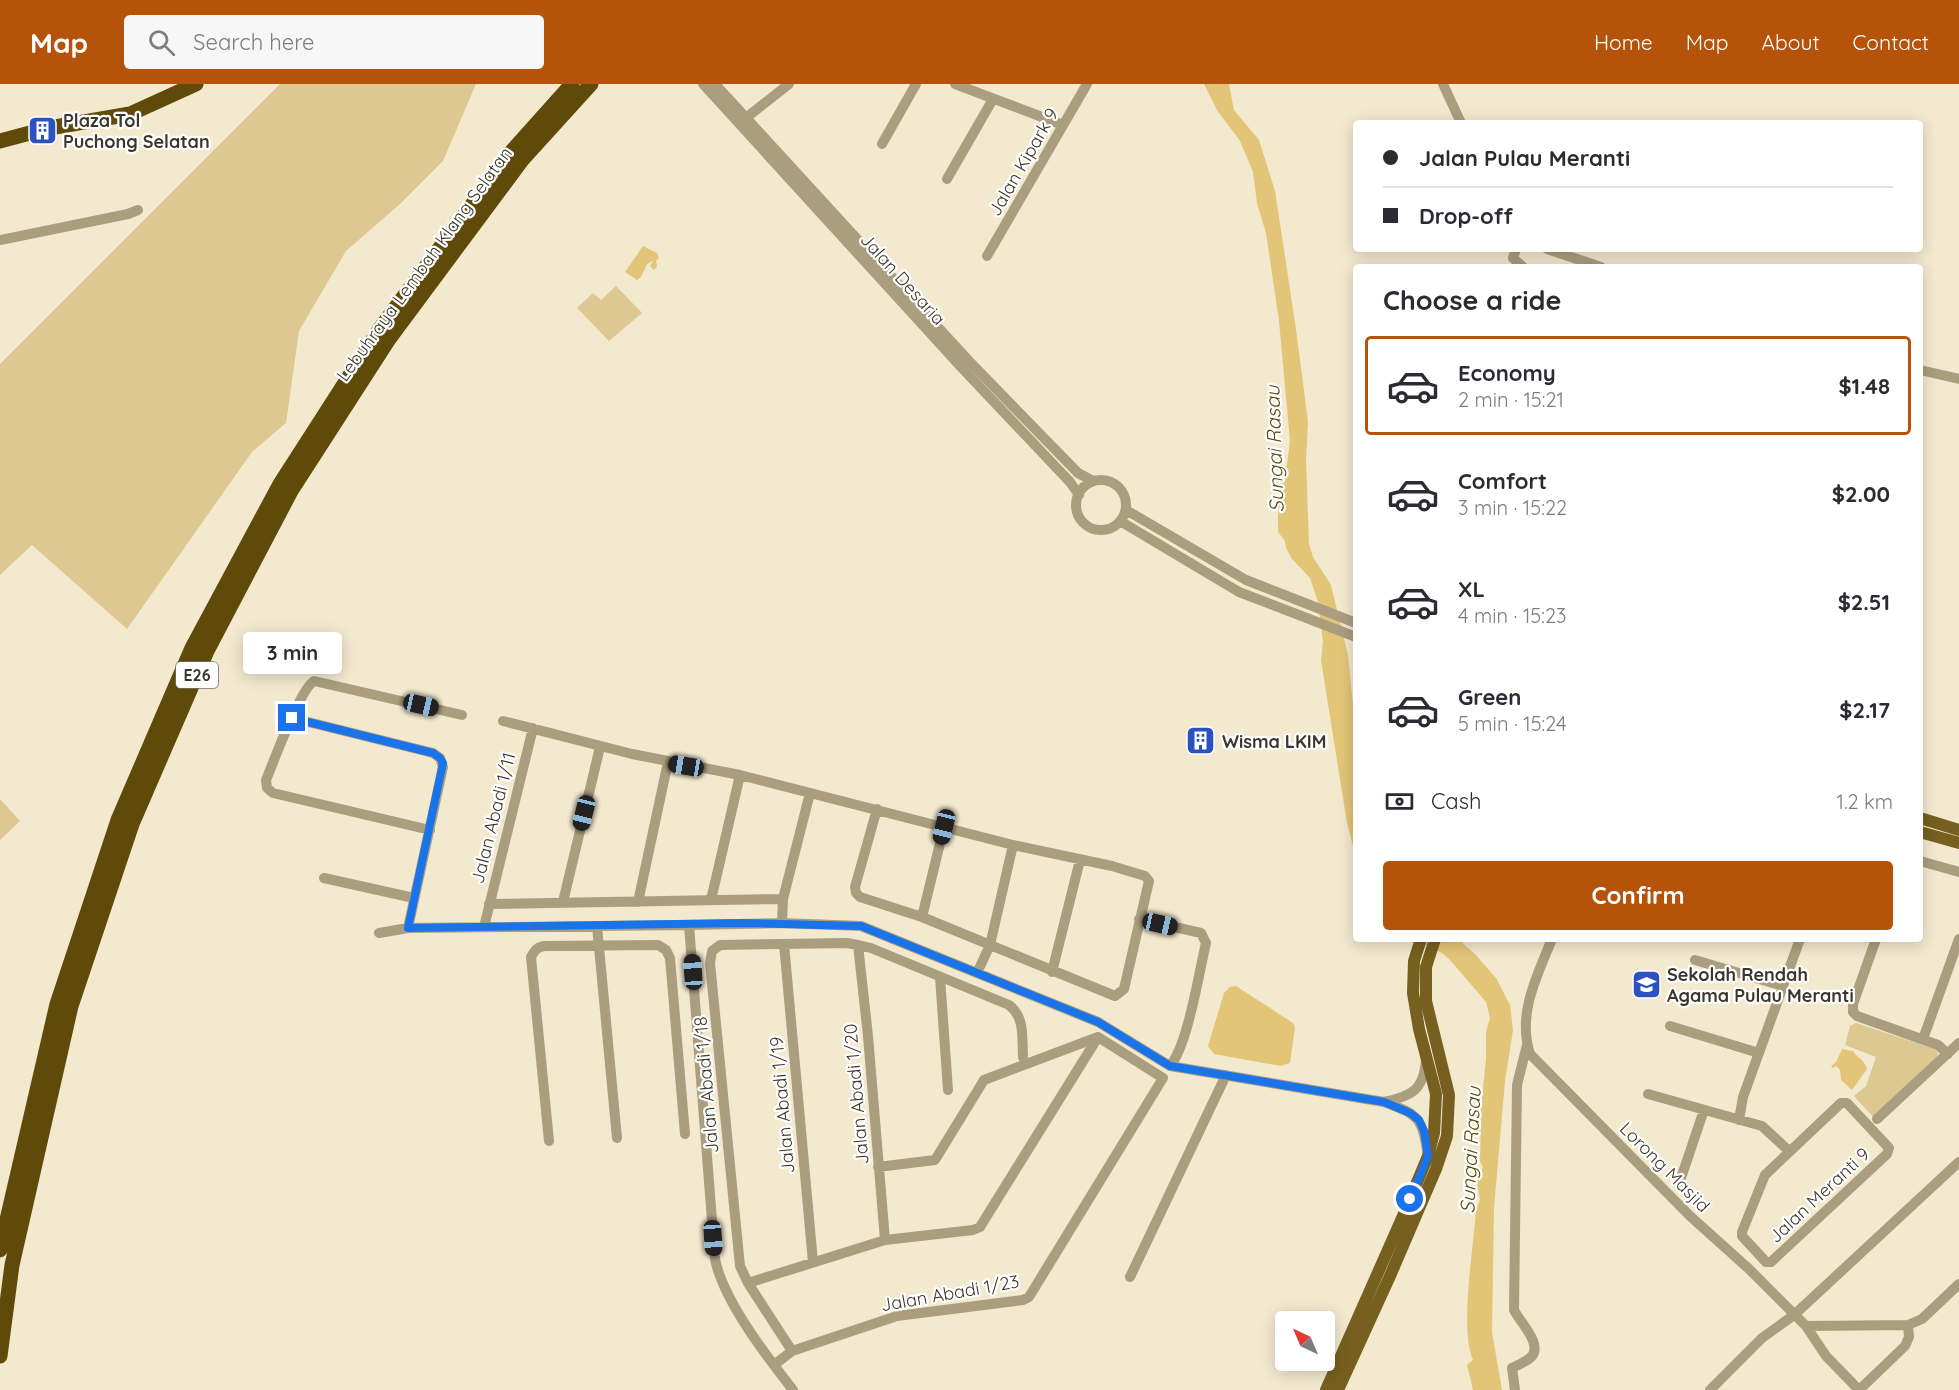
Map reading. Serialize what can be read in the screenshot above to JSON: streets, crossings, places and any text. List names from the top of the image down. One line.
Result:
{"streets":{"highway":["Lebuhraya Lembah Klang Selatan","E26"],"street":["Jalan Kipark 9","Jalan Desaria","Jalan Abadi 1/11","Jalan Abadi 1/18","Jalan Abadi 1/20","Jalan Abadi 1/19","Lorong Masjid","Jalan Meranti 9","Jalan Abadi 1/23"]},"crossings":[["Jalan Abadi 1/18","Jalan Abadi 1/20"],["Jalan Abadi 1/18","Jalan Abadi 1/19"],["Jalan Abadi 1/18","Jalan Abadi 1/23"]],"water":["Sungai Rasau"],"places":{"building":["Plaza Tol Puchong Selatan","Wisma LKIM"],"school or university":["Sekolah Rendah Agama Pulau Meranti"]},"north":"top left","page":{"header":"Map","search":"Search here","nav":["Home","Map","About","Contact"],"banner":["Jalan Pulau Meranti","Drop-off"],"heading":"Choose a ride","list":[{"name":"Economy","note":"2 min · 15:21","value":"$1.48"},{"name":"Comfort","note":"3 min · 15:22","value":"$2.00"},{"name":"XL","note":"4 min · 15:23","value":"$2.51"},{"name":"Green","note":"5 min · 15:24","value":"$2.17"}],"bubble":"3 min","pay":["Cash","1.2 km"],"buttons":"Confirm"}}
